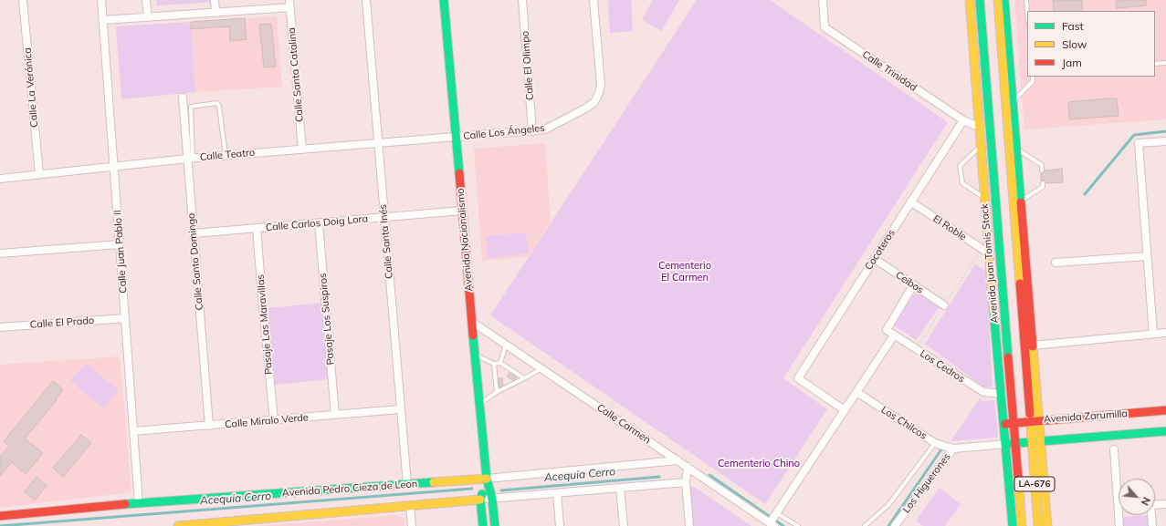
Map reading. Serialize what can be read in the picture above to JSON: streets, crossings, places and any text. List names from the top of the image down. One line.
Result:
{"streets":{"street":["Calle El Olimpo","Calle Trinidad","Calle Santa Catalina","Calle La Verónica","Calle Los Ángeles","Calle Teatro","Calle Carlos Doig Lora","El Roble","Avenida Nacionalismo","Calle Santa Inés","Cocoteros","Calle Juan Pablo II","Calle Santo Domingo","Avenida Juan Tomis Stack","Ceibos","Pasaje Los Suspiros","Calle El Prado","Pasaje Las Maravillas","Los Cedros","Avenida Zarumilla","Calle Miralo Verde","Los Chilcos","Calle Carmen","Los Higuerones","LA-676","Avenida Pedro Cieza de Leon"]},"crossings":[["Calle El Olimpo","Calle Los Ángeles"],["Calle Trinidad","Cocoteros"],["Calle Trinidad","Avenida Juan Tomis Stack"],["Calle Santa Catalina","Calle Teatro"],["Calle La Verónica","Calle Teatro"],["Calle Los Ángeles","Calle Teatro"],["Calle Los Ángeles","Avenida Nacionalismo"],["Calle Teatro","Avenida Nacionalismo"],["Calle Teatro","Calle Santa Inés"],["Calle Teatro","Calle Juan Pablo II"],["Calle Teatro","Calle Santo Domingo"],["Calle Carlos Doig Lora","Avenida Nacionalismo"],["Calle Carlos Doig Lora","Calle Santa Inés"],["Calle Carlos Doig Lora","Calle Santo Domingo"],["Calle Carlos Doig Lora","Pasaje Los Suspiros"],["Calle Carlos Doig Lora","Pasaje Las Maravillas"],["El Roble","Cocoteros"],["El Roble","Avenida Juan Tomis Stack"],["Avenida Nacionalismo","Calle Carmen"],["Avenida Nacionalismo","Avenida Pedro Cieza de Leon"],["Calle Santa Inés","Calle Miralo Verde"],["Calle Santa Inés","Avenida Pedro Cieza de Leon"],["Cocoteros","Ceibos"],["Calle Juan Pablo II","Calle El Prado"],["Calle Juan Pablo II","Calle Miralo Verde"],["Calle Juan Pablo II","Avenida Pedro Cieza de Leon"],["Calle Santo Domingo","Calle Miralo Verde"],["Avenida Juan Tomis Stack","Los Cedros"],["Avenida Juan Tomis Stack","Avenida Zarumilla"],["Avenida Juan Tomis Stack","Los Higuerones"],["Ceibos","Los Cedros"],["Pasaje Los Suspiros","Calle Miralo Verde"],["Pasaje Las Maravillas","Calle Miralo Verde"],["Avenida Zarumilla","Los Higuerones"],["Avenida Zarumilla","LA-676"],["Los Chilcos","Los Higuerones"],["Calle Carmen","Avenida Pedro Cieza de Leon"]],"water":["Acequia Cerro"],"parks":["Cementerio El Carmen","Cementerio Chino"],"legend":["Fast","Slow","Jam"],"north":"bottom right"}
